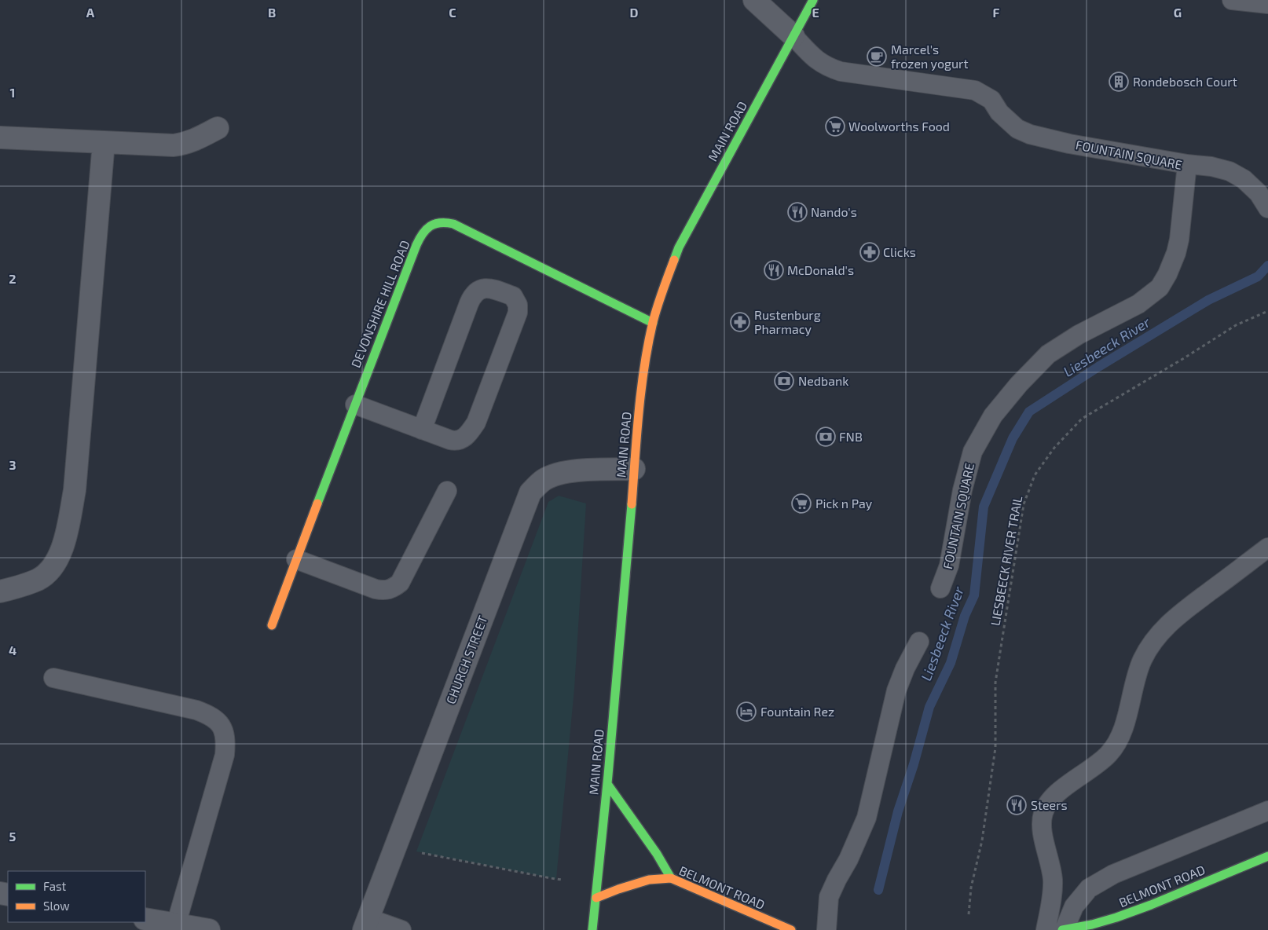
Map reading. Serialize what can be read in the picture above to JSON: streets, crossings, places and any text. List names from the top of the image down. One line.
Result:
{"streets":{"main road":["MAIN ROAD","DEVONSHIRE HILL ROAD","BELMONT ROAD"],"street":["CHURCH STREET"],"lane":["FOUNTAIN SQUARE"],"path":["LIESBEECK RIVER TRAIL"]},"crossings":[["MAIN ROAD","FOUNTAIN SQUARE"],["MAIN ROAD","DEVONSHIRE HILL ROAD"],["MAIN ROAD","CHURCH STREET"],["MAIN ROAD","BELMONT ROAD"]],"water":["Liesbeeck River"],"places":{"cafe":["Marcel's frozen yogurt"],"building":["Rondebosch Court"],"supermarket":["Woolworths Food","Pick n Pay"],"restaurant":["Nando's","McDonald's","Steers"],"pharmacy":["Clicks","Rustenburg Pharmacy"],"bank":["Nedbank","FNB"],"hotel":["Fountain Rez"]},"legend":["Fast","Slow"],"grid":{"columns":["A","B","C","D","E","F","G"],"rows":["1","2","3","4","5"]}}
